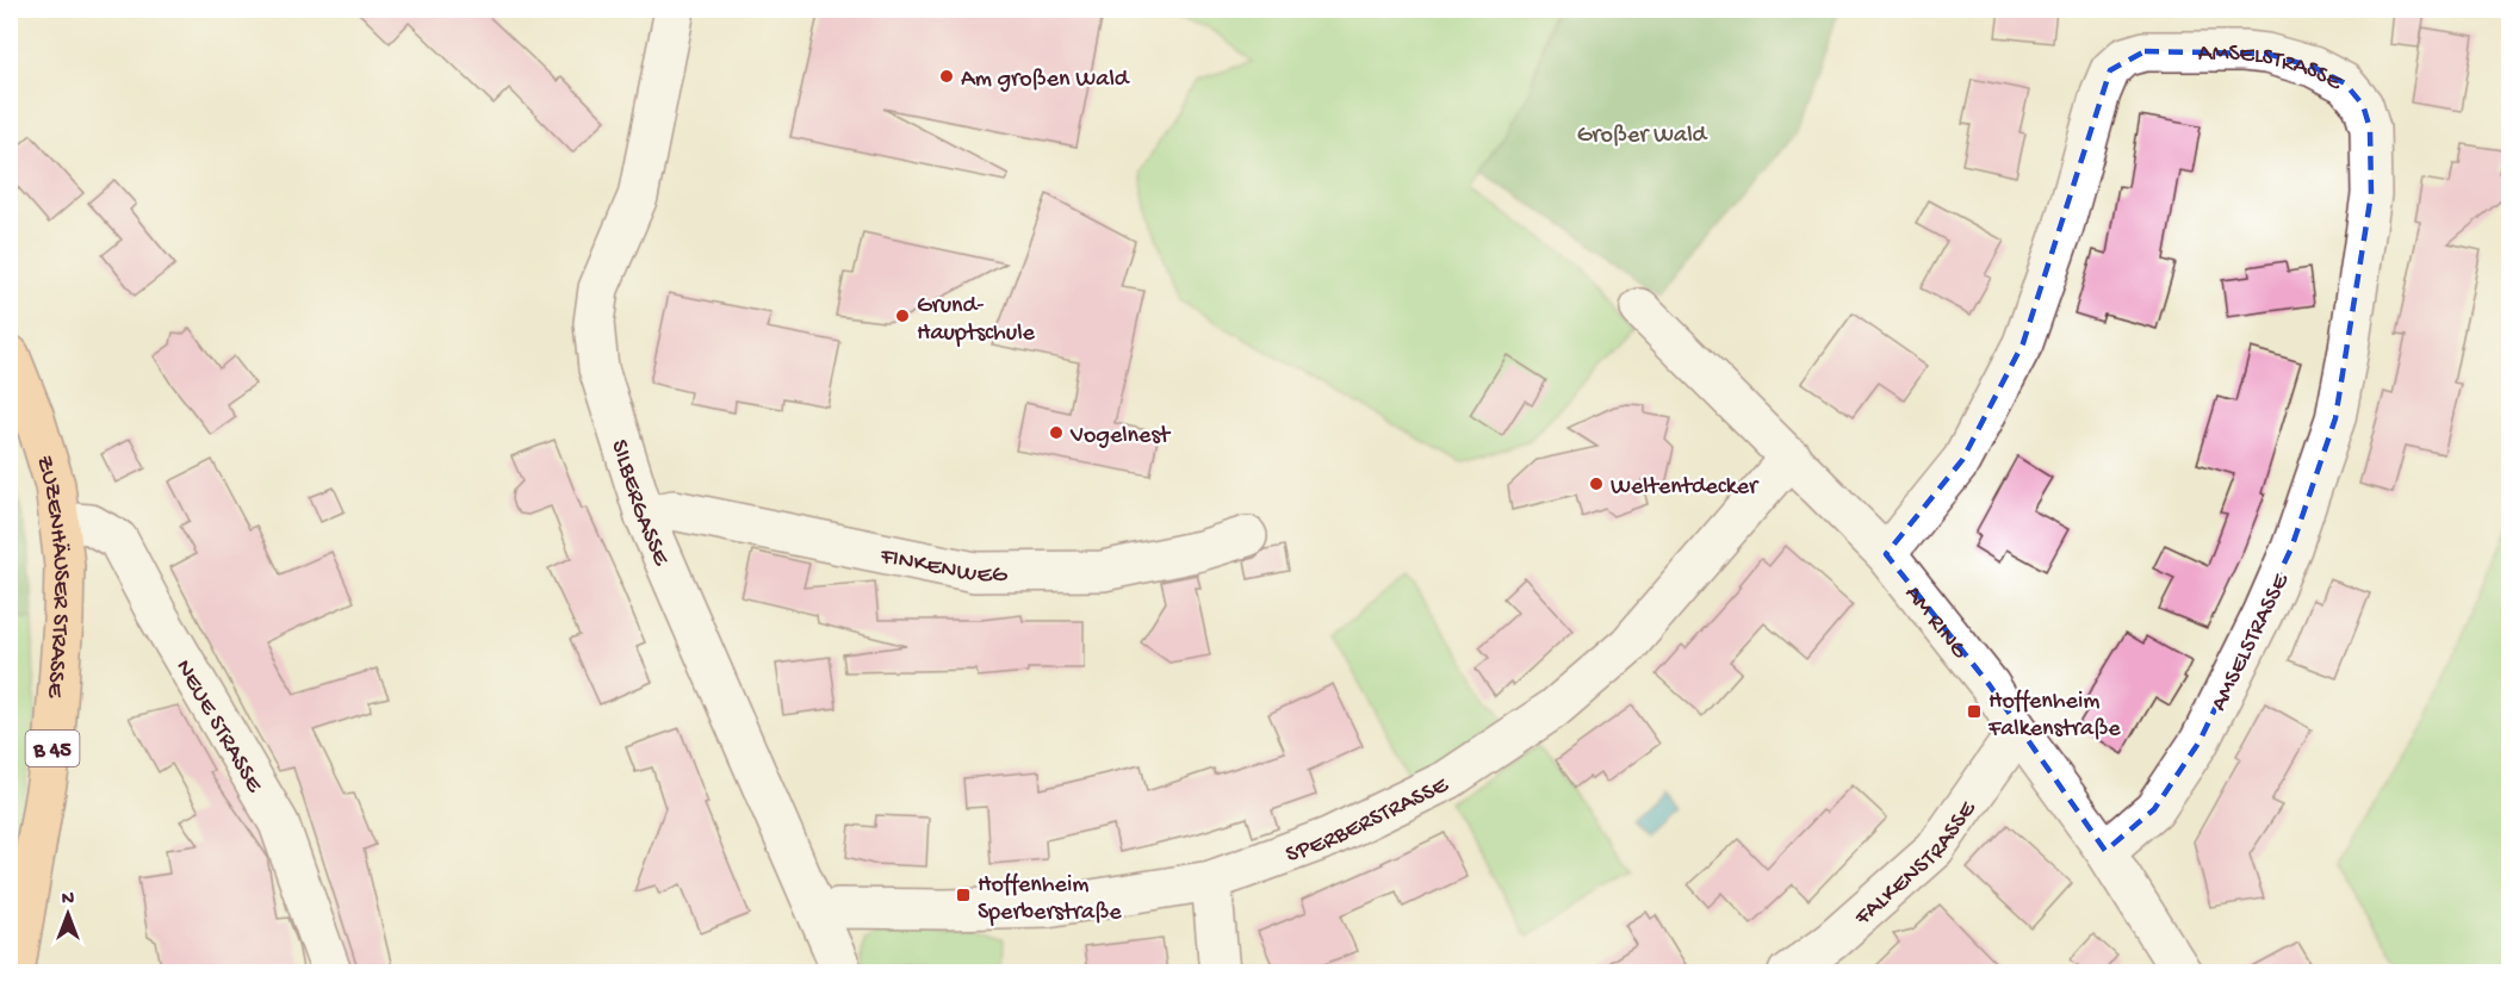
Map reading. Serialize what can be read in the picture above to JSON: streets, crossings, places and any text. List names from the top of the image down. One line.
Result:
{"streets":{"main road":["ZUZENHÄUSER STRASSE","B 45"],"street":["AMSELSTRASSE","SILBERGASSE","FINKENWEG","AM RING","NEUE STRASSE","SPERBERSTRASSE","FALKENSTRASSE"]},"crossings":[["AMSELSTRASSE","AM RING"],["SILBERGASSE","FINKENWEG"],["SILBERGASSE","SPERBERSTRASSE"],["ZUZENHÄUSER STRASSE","NEUE STRASSE"],["AM RING","SPERBERSTRASSE"],["AM RING","FALKENSTRASSE"]],"parks":["Großer Wald"],"places":{"other":["Am großen Wald","Grund- Hauptschule","Vogelnest","Weltentdecker"],"transit":["Hoffenheim Falkenstraße","Hoffenheim Sperberstraße"]},"north":"top"}
